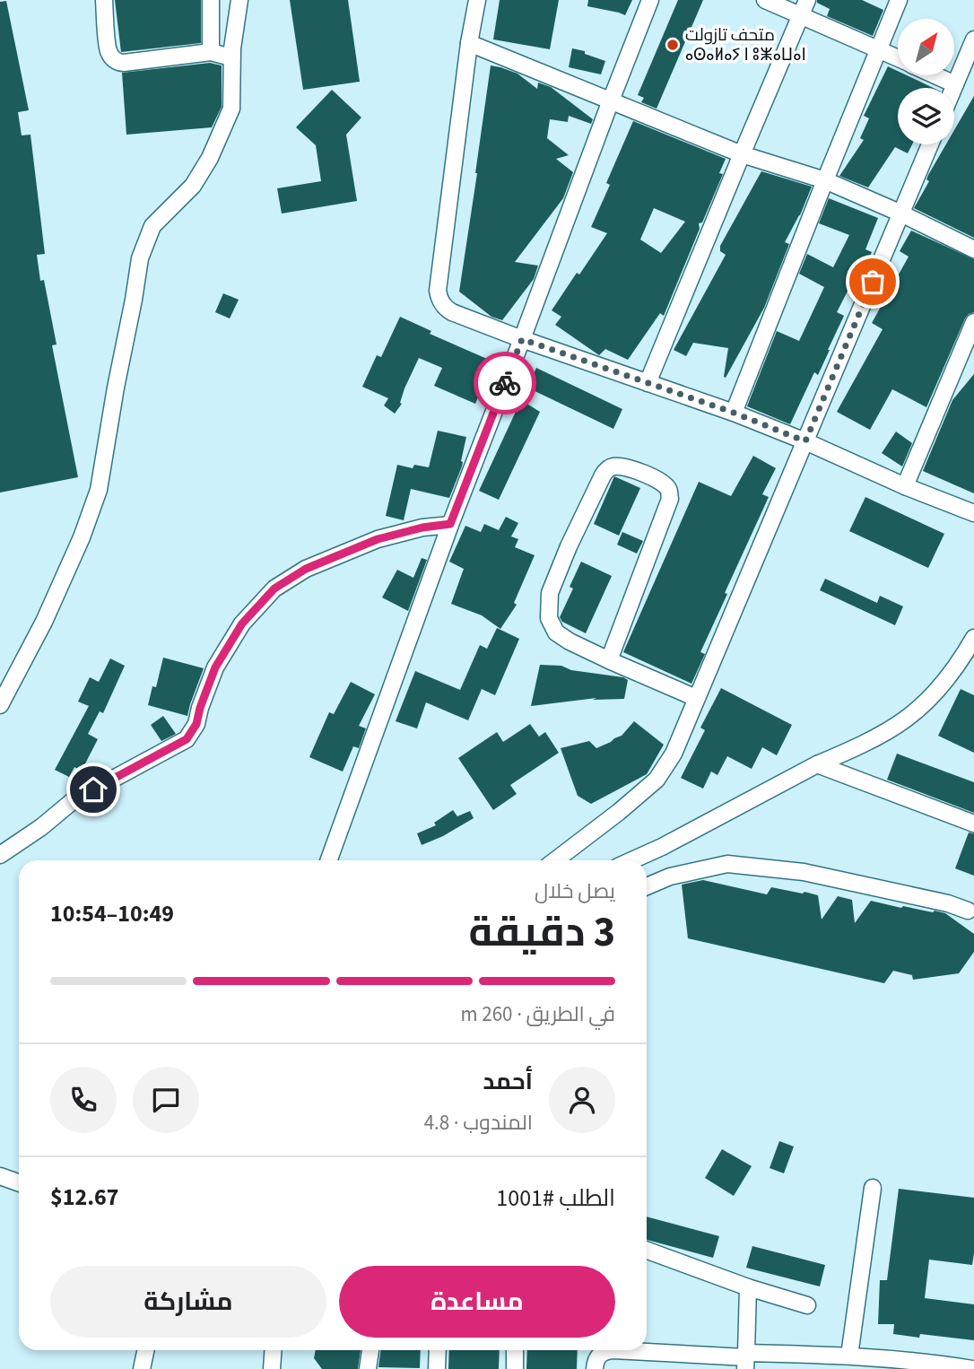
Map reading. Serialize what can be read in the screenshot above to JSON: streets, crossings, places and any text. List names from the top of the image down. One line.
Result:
{"places":["متحف تازولت ⴰⵙⴰⵍⴰⵢ ⵏ ⵓⵥⴰⵡⴰⵏ"],"north":"top right","page":{"heading":["3 دقيقة","يصل خلال","10:49–10:54"],"panel":["أحمد","المندوب · 4.8","الطلب #1001","$12.67"],"bar":"في الطريق · 260 m","buttons":["مساعدة","مشاركة"]}}
